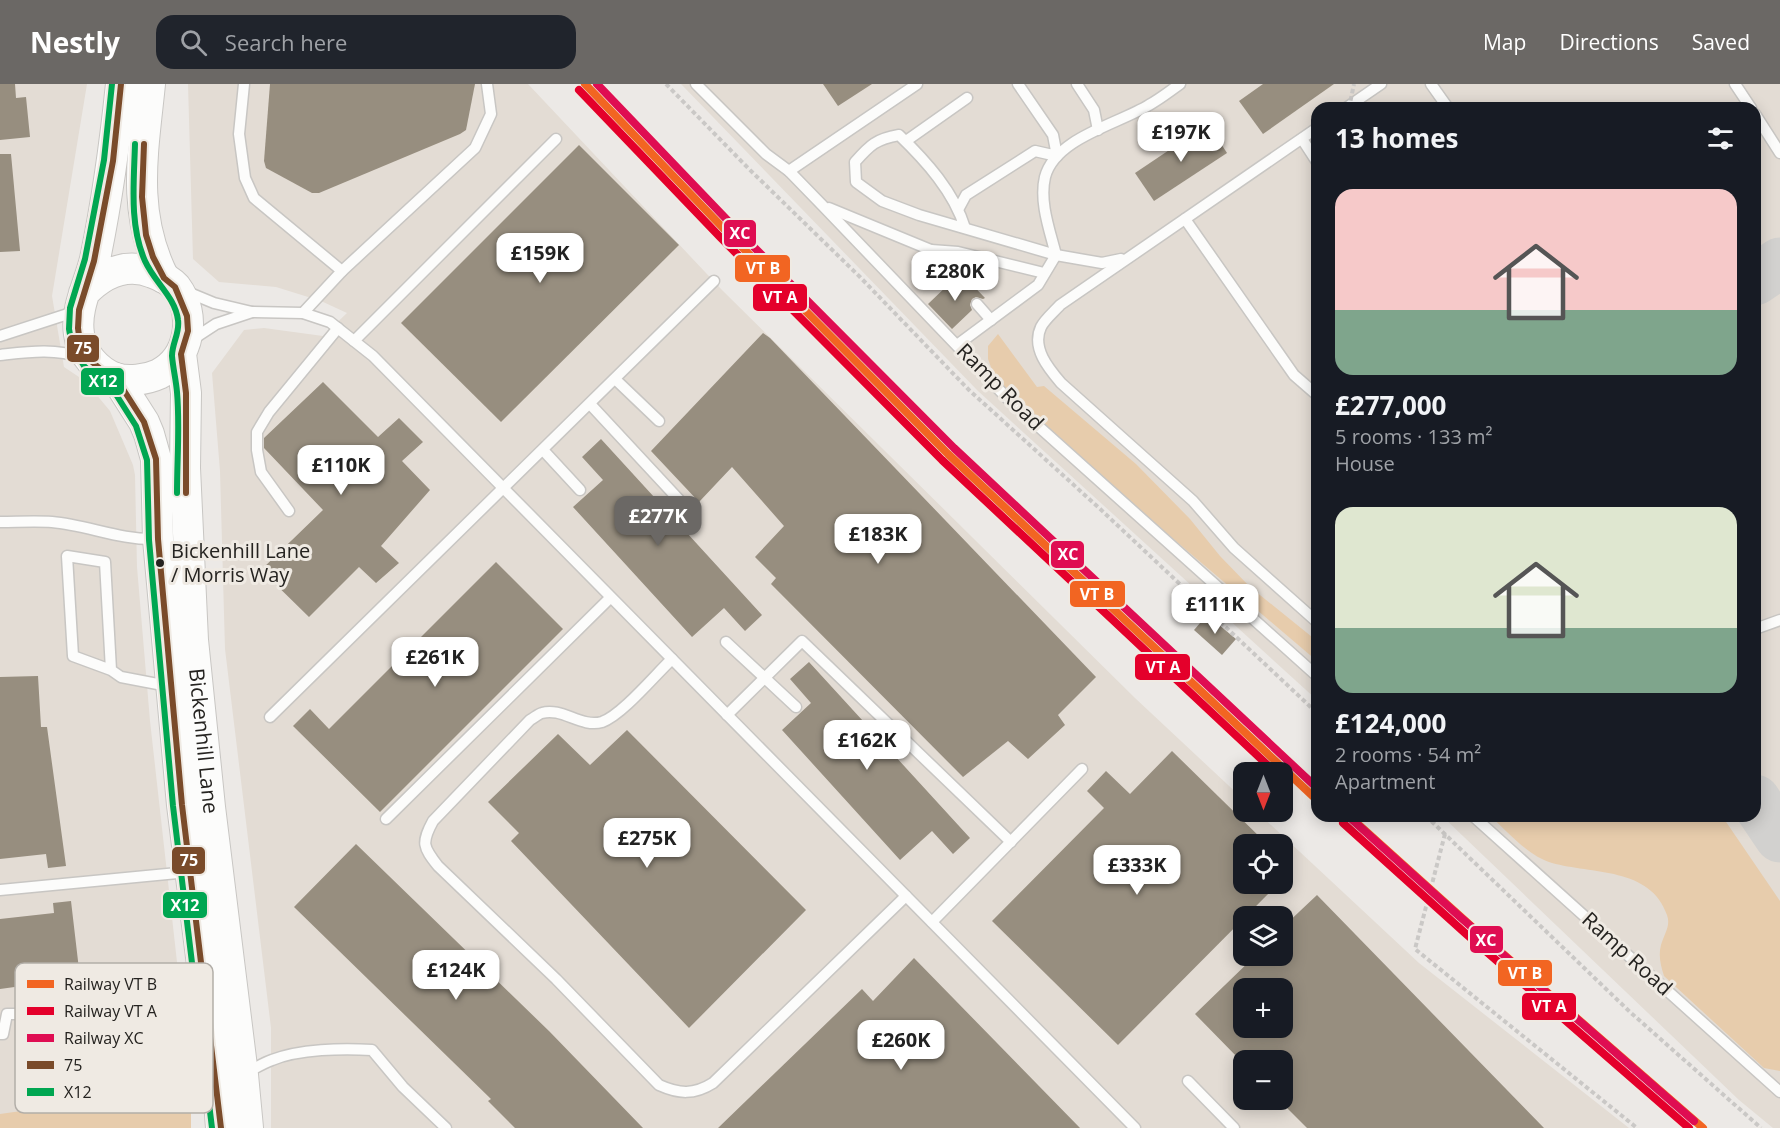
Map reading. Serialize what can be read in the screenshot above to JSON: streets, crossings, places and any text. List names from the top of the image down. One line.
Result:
{"streets":{"main road":["Bickenhill Lane"],"lane":["Ramp Road"]},"places":["Bickenhill Lane / Morris Way"],"lines":["rail line XC","transit line 75","transit line X12"],"legend":["Railway VT B","Railway VT A","Railway XC","75","X12"],"north":"bottom","page":{"header":"Nestly","search":"Search here","nav":["Map","Directions","Saved"],"heading":"13 homes","price":["£197K","£159K","£280K","£110K","£277K","£183K","£111K","£261K","£162K","£275K","£333K","£124K","£260K"],"list":[{"name":"£277,000","note":"5 rooms · 133 m² · House"},{"name":"£124,000","note":"2 rooms · 54 m² · Apartment"}],"map_buttons":["+","−"]}}
